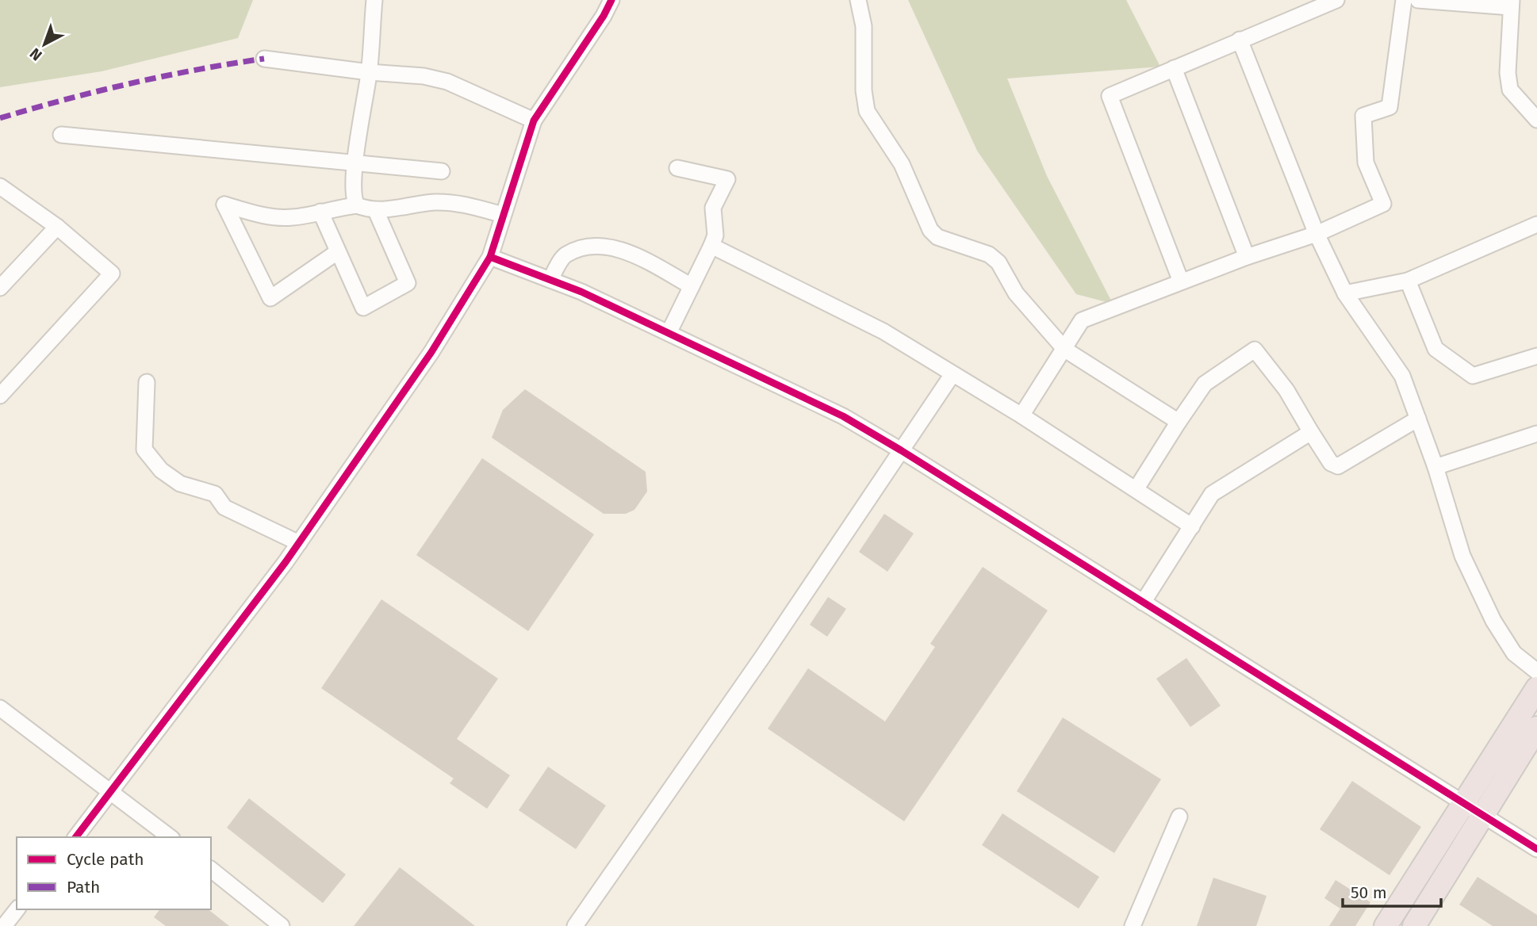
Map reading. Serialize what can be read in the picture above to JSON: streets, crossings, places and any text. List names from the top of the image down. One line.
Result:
{"legend":["Cycle path","Path"],"scale_bar":"50 m","north":"bottom left"}
